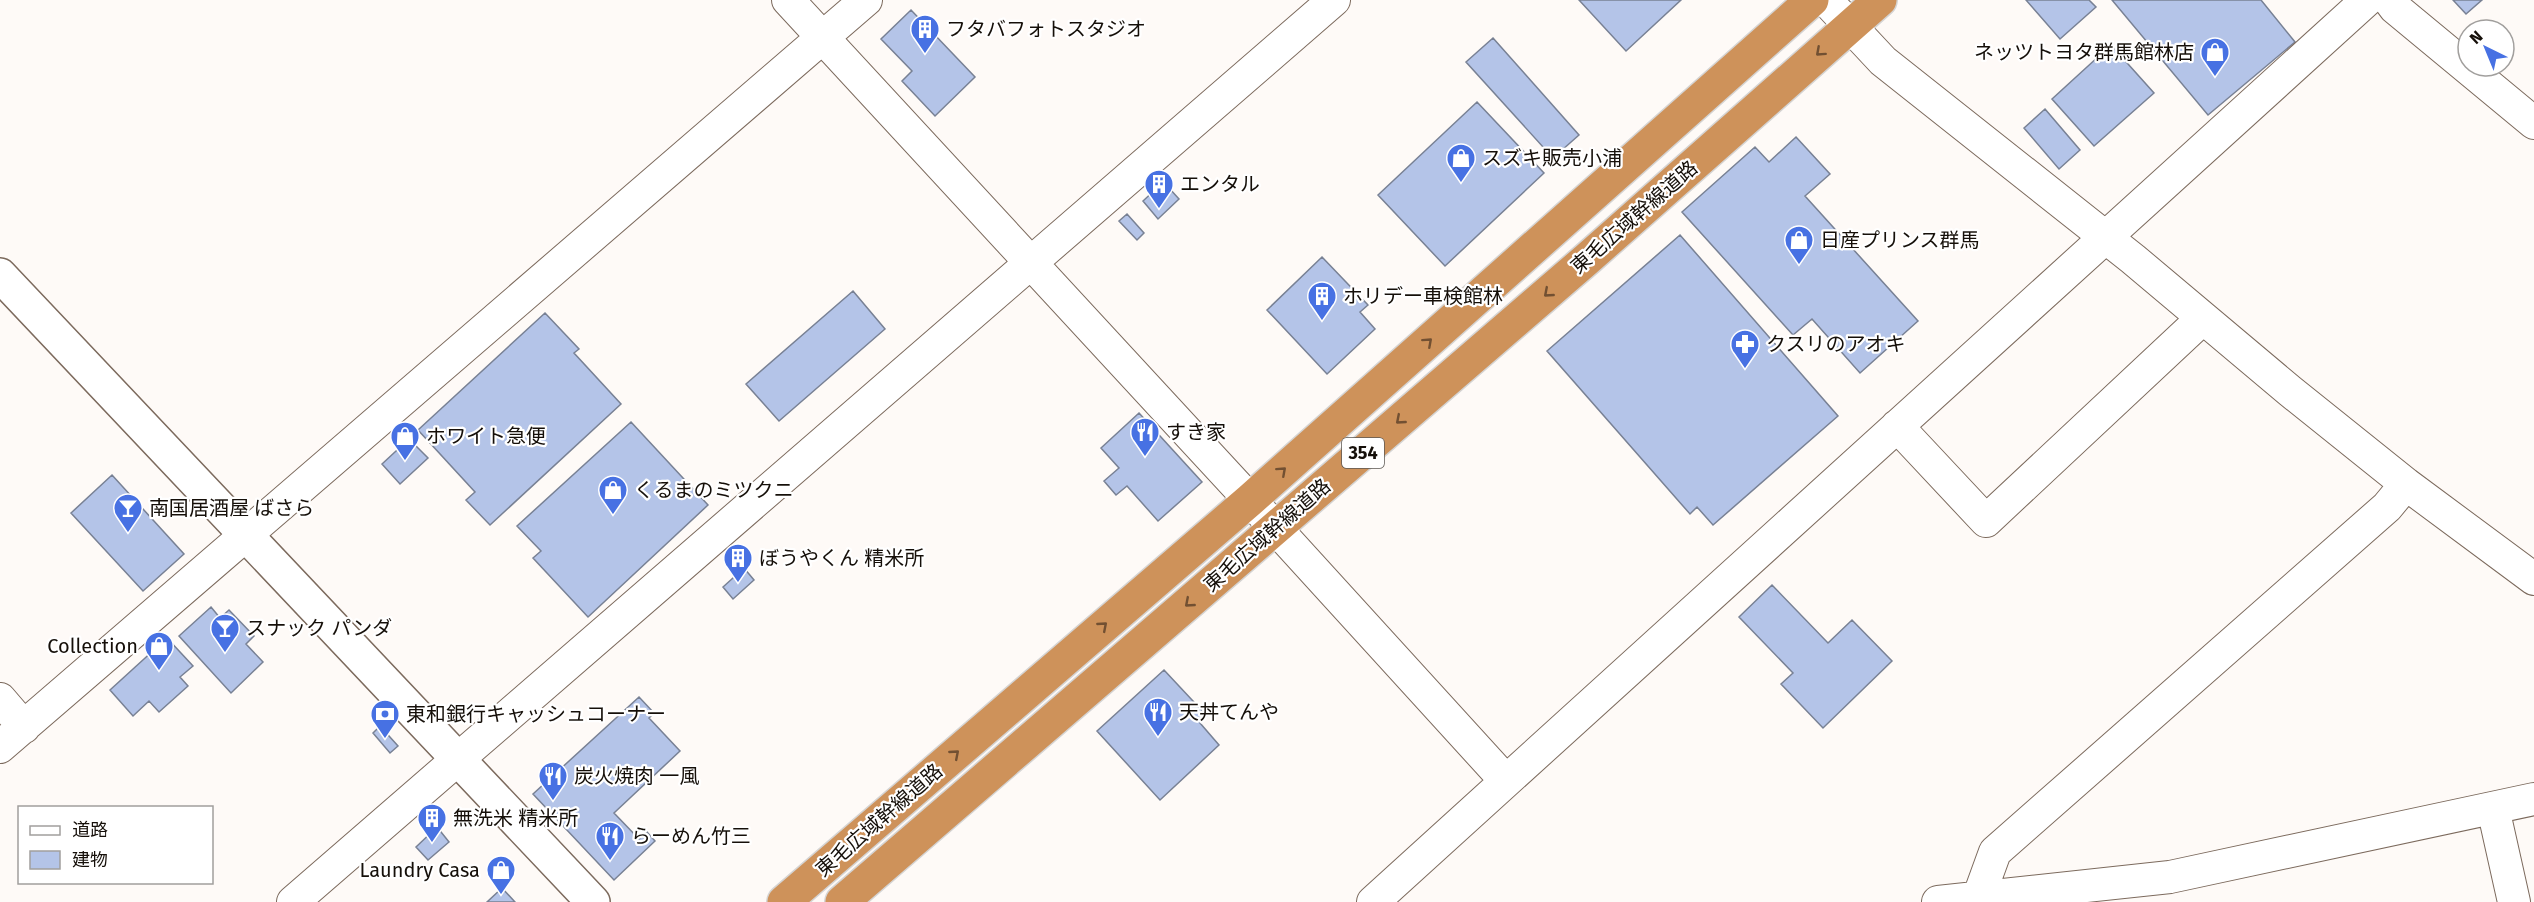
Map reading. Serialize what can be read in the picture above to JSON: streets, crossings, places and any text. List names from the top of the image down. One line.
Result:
{"streets":{"highway":["東毛広域幹線道路","354"]},"places":{"building":["フタバフォトスタジオ","エンタル","ホリデー車検館林","ぼうやくん 精米所","無洗米 精米所"],"shop":["ネッツトヨタ群馬館林店","スズキ販売小浦","日産プリンス群馬","ホワイト急便","くるまのミツクニ","Collection","Laundry Casa"],"pharmacy":["クスリのアオキ"],"restaurant":["すき家","天丼てんや","炭火焼肉 一風","らーめん竹三"],"bar":["南国居酒屋 ばさら","スナック パンダ"],"bank":["東和銀行キャッシュコーナー"]},"legend":["道路","建物"],"north":"top left"}
